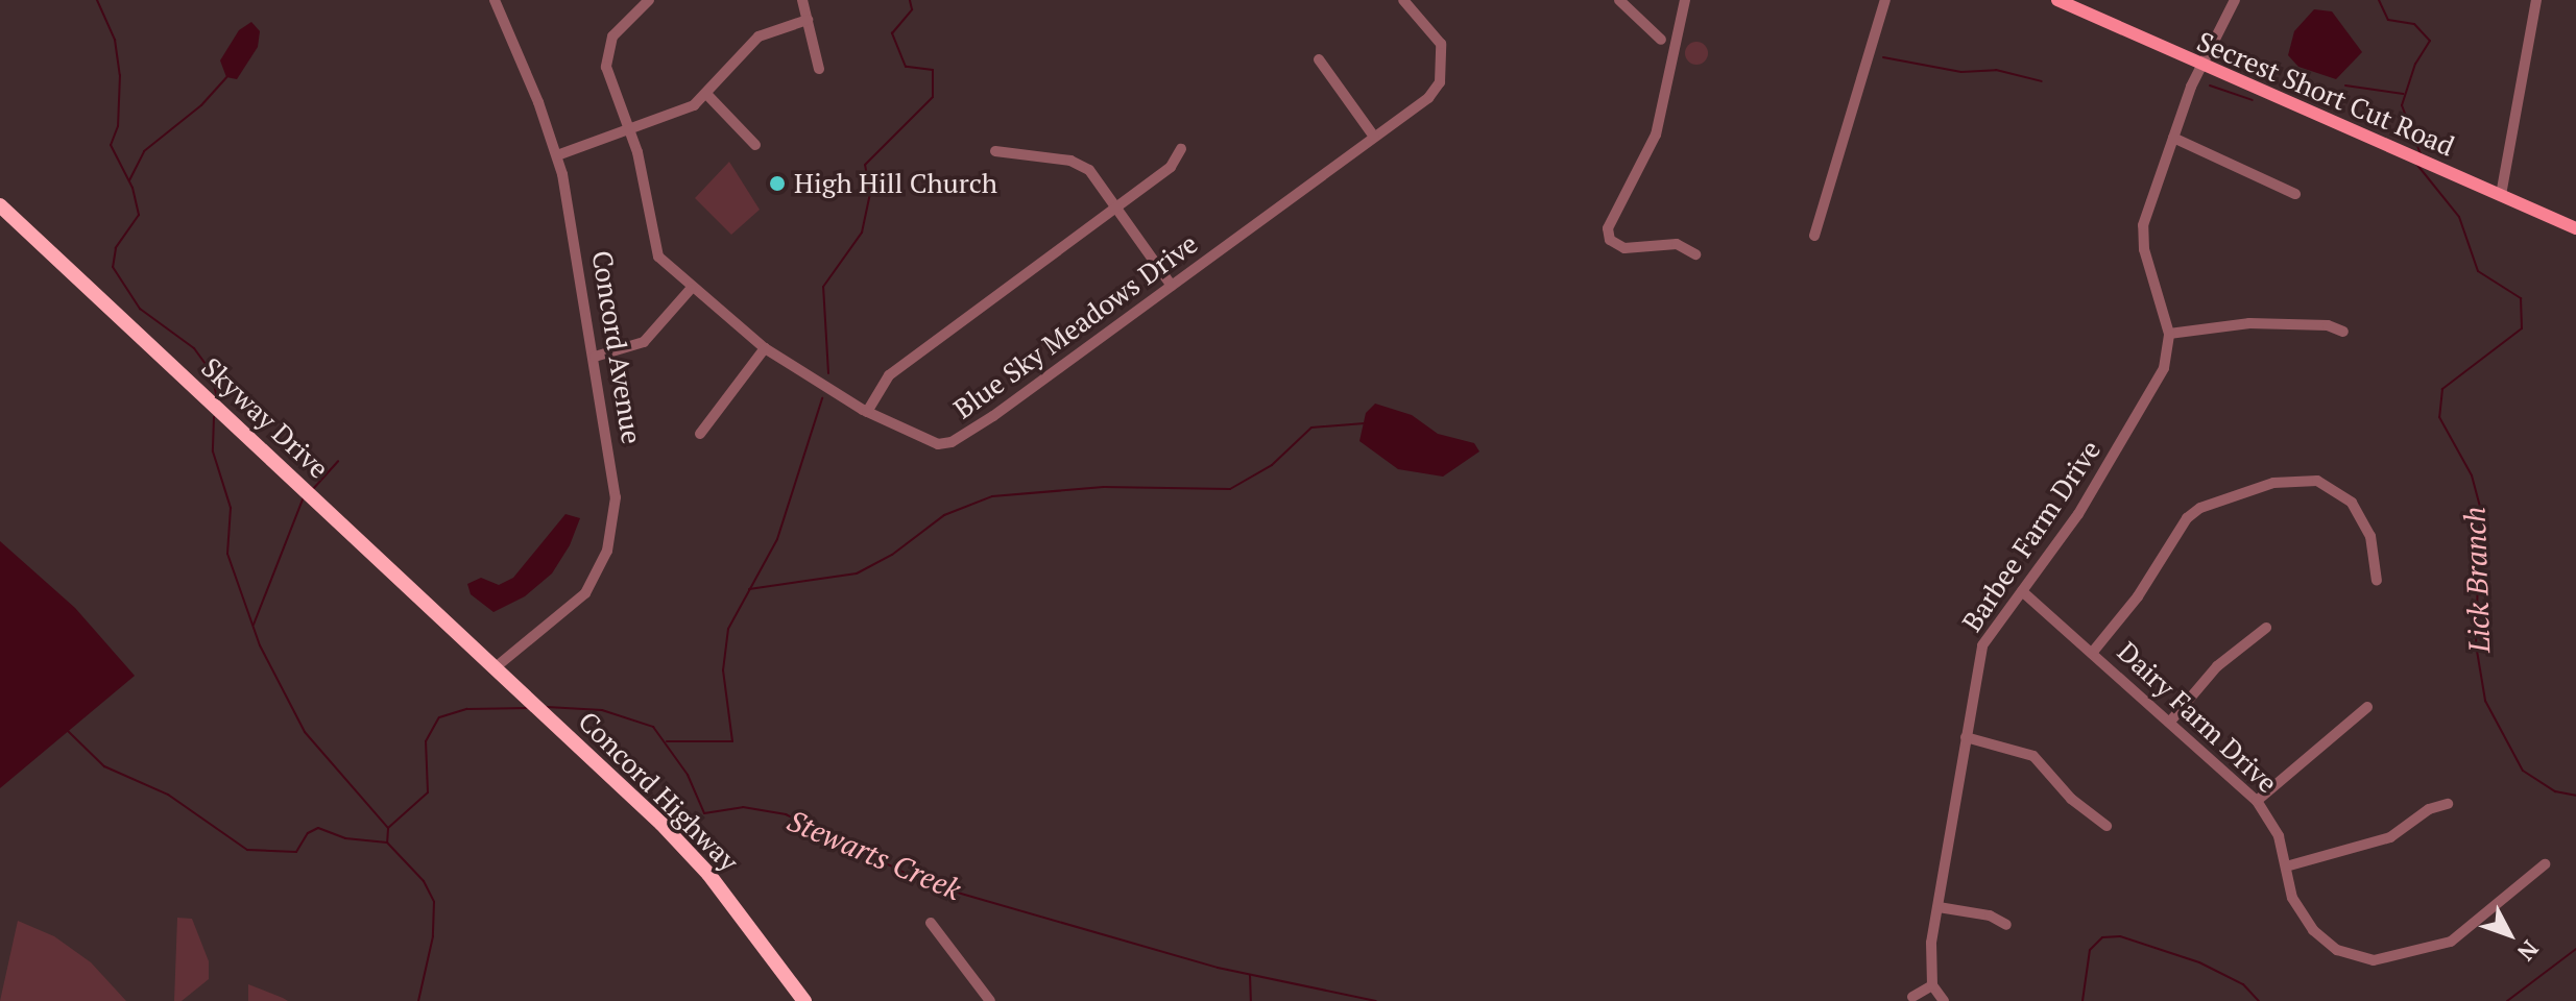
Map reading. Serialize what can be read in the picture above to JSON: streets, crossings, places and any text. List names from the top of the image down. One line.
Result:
{"streets":{"highway":["Skyway Drive","Concord Highway"],"main road":["Secrest Short Cut Road"],"street":["Blue Sky Meadows Drive","Concord Avenue","Barbee Farm Drive","Dairy Farm Drive"]},"crossings":[["Secrest Short Cut Road","Barbee Farm Drive"],["Concord Avenue","Skyway Drive"],["Concord Avenue","Concord Highway"],["Skyway Drive","Concord Highway"],["Barbee Farm Drive","Dairy Farm Drive"]],"water":["Lick Branch","Stewarts Creek"],"places":["High Hill Church"],"north":"bottom right"}
